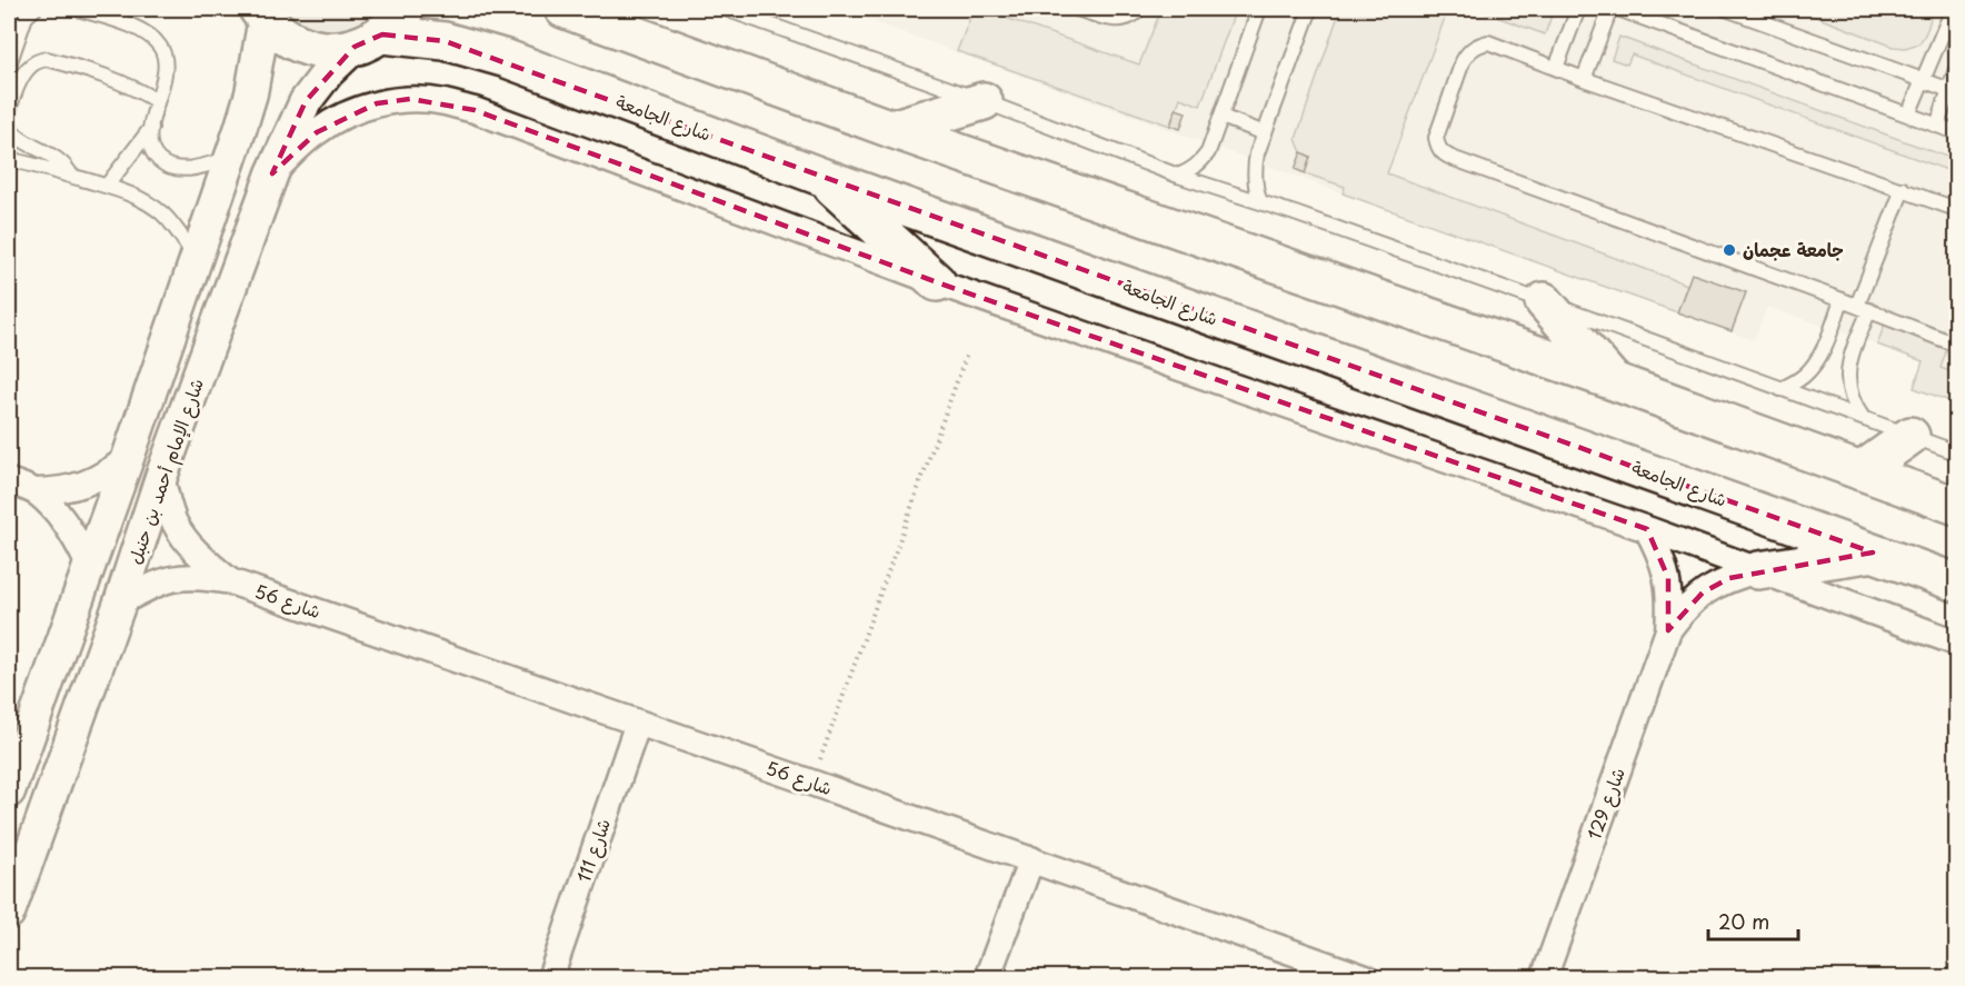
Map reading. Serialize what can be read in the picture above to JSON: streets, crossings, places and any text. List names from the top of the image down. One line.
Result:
{"streets":{"main road":["شارع الجامعة"],"street":["شارع الإمام أحمد بن حنبل","شارع 56","شارع 129","شارع 111"]},"crossings":[["شارع الجامعة","شارع الإمام أحمد بن حنبل"],["شارع الإمام أحمد بن حنبل","شارع 56"],["شارع 56","شارع 111"]],"places":["جامعة عجمان"],"scale_bar":"20 m"}
